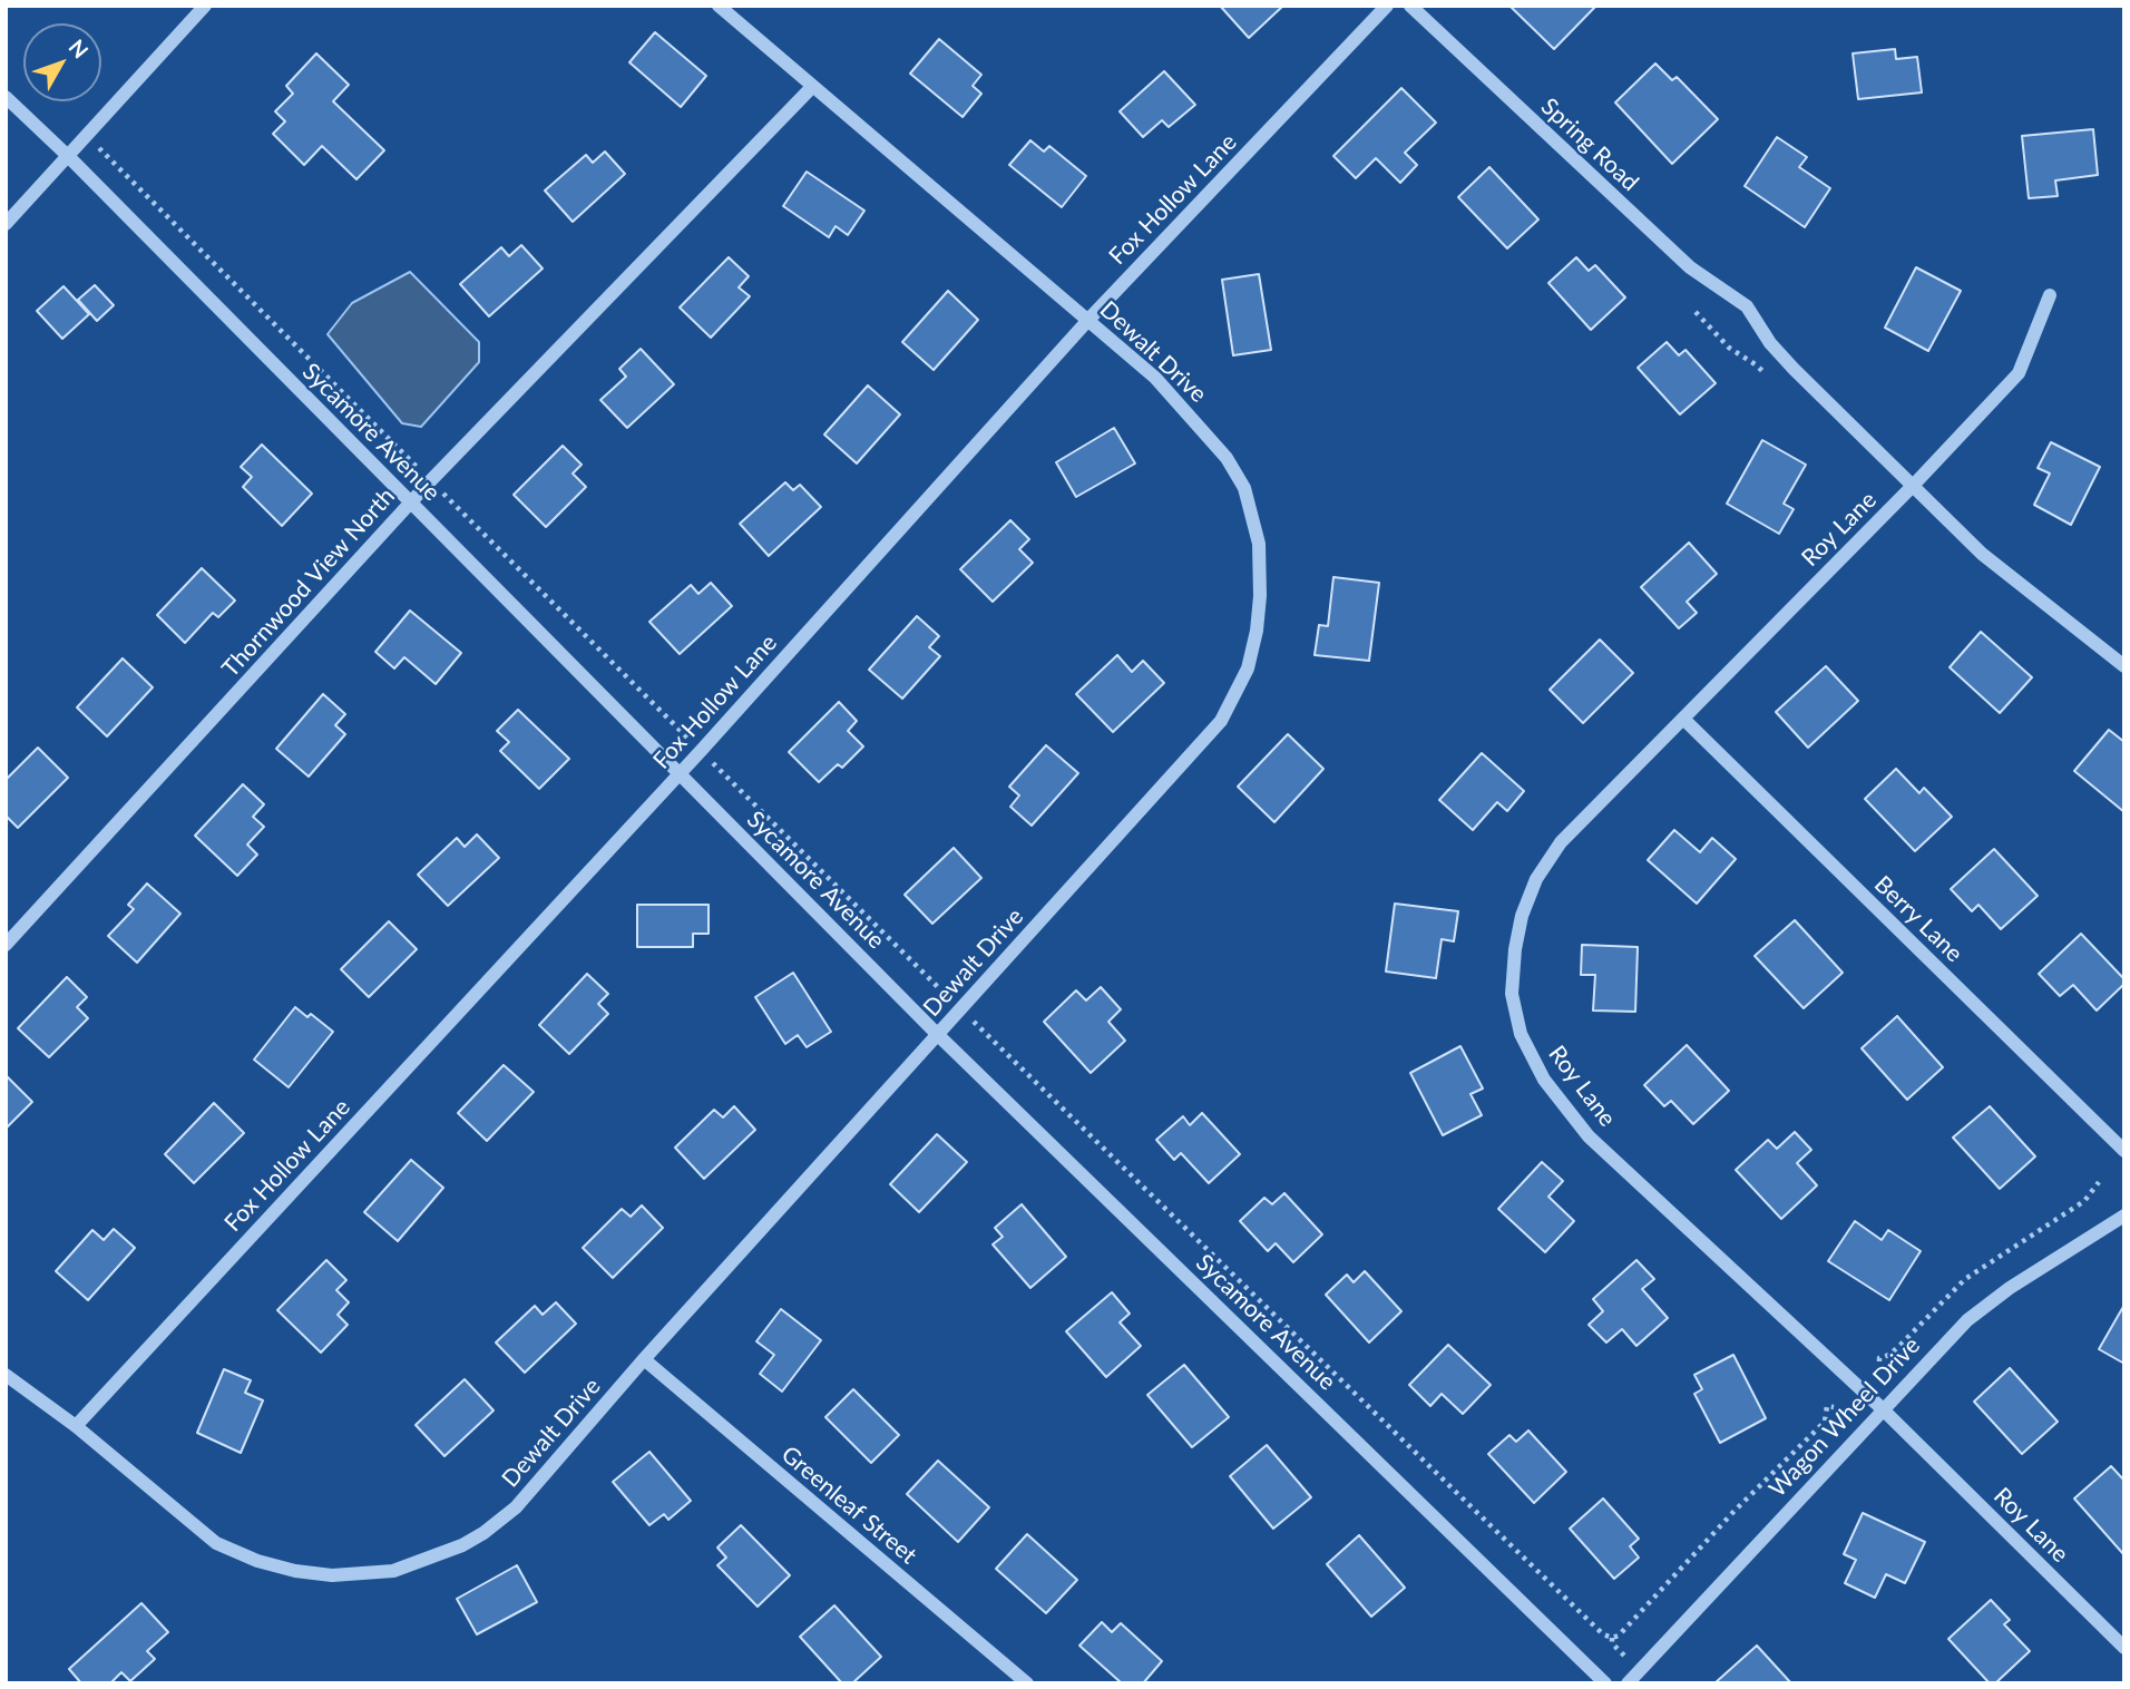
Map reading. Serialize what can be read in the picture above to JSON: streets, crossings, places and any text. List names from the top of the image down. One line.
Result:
{"streets":{"street":["Spring Road","Fox Hollow Lane","Dewalt Drive","Sycamore Avenue","Roy Lane","Thornwood View North","Berry Lane","Wagon Wheel Drive","Greenleaf Street"]},"crossings":[["Spring Road","Roy Lane"],["Fox Hollow Lane","Dewalt Drive"],["Fox Hollow Lane","Sycamore Avenue"],["Dewalt Drive","Sycamore Avenue"],["Dewalt Drive","Thornwood View North"],["Dewalt Drive","Greenleaf Street"],["Sycamore Avenue","Thornwood View North"],["Roy Lane","Berry Lane"],["Roy Lane","Wagon Wheel Drive"]],"north":"top right"}
